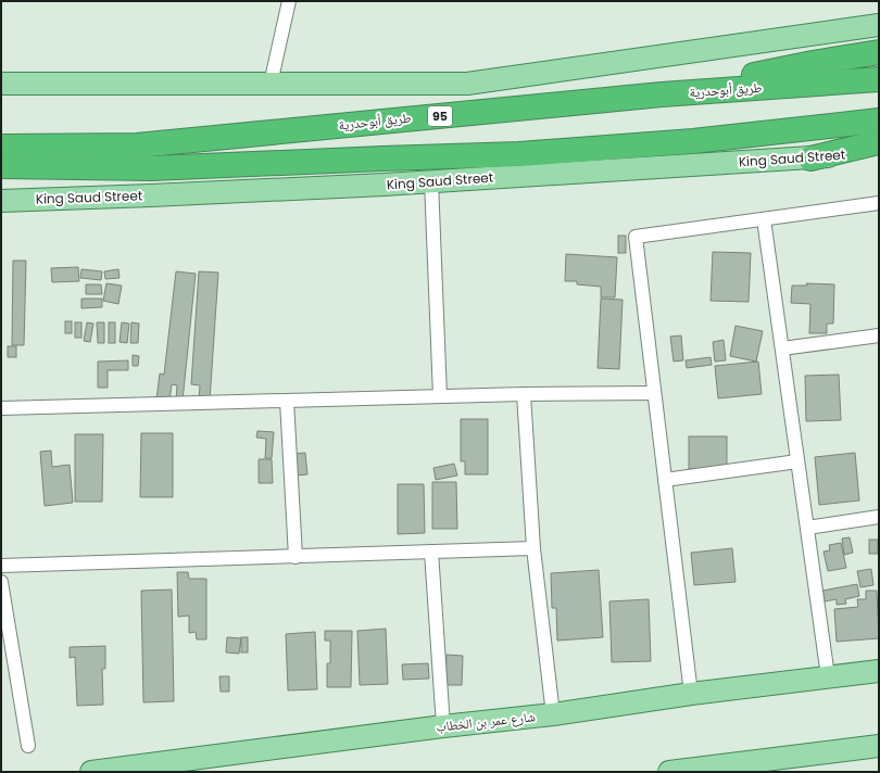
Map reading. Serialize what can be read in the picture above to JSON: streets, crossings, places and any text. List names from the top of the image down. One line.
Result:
{"streets":{"highway":["طريق أبوحدرية","95"],"main road":["King Saud Street","شارع عمر بن الخطاب"]}}
